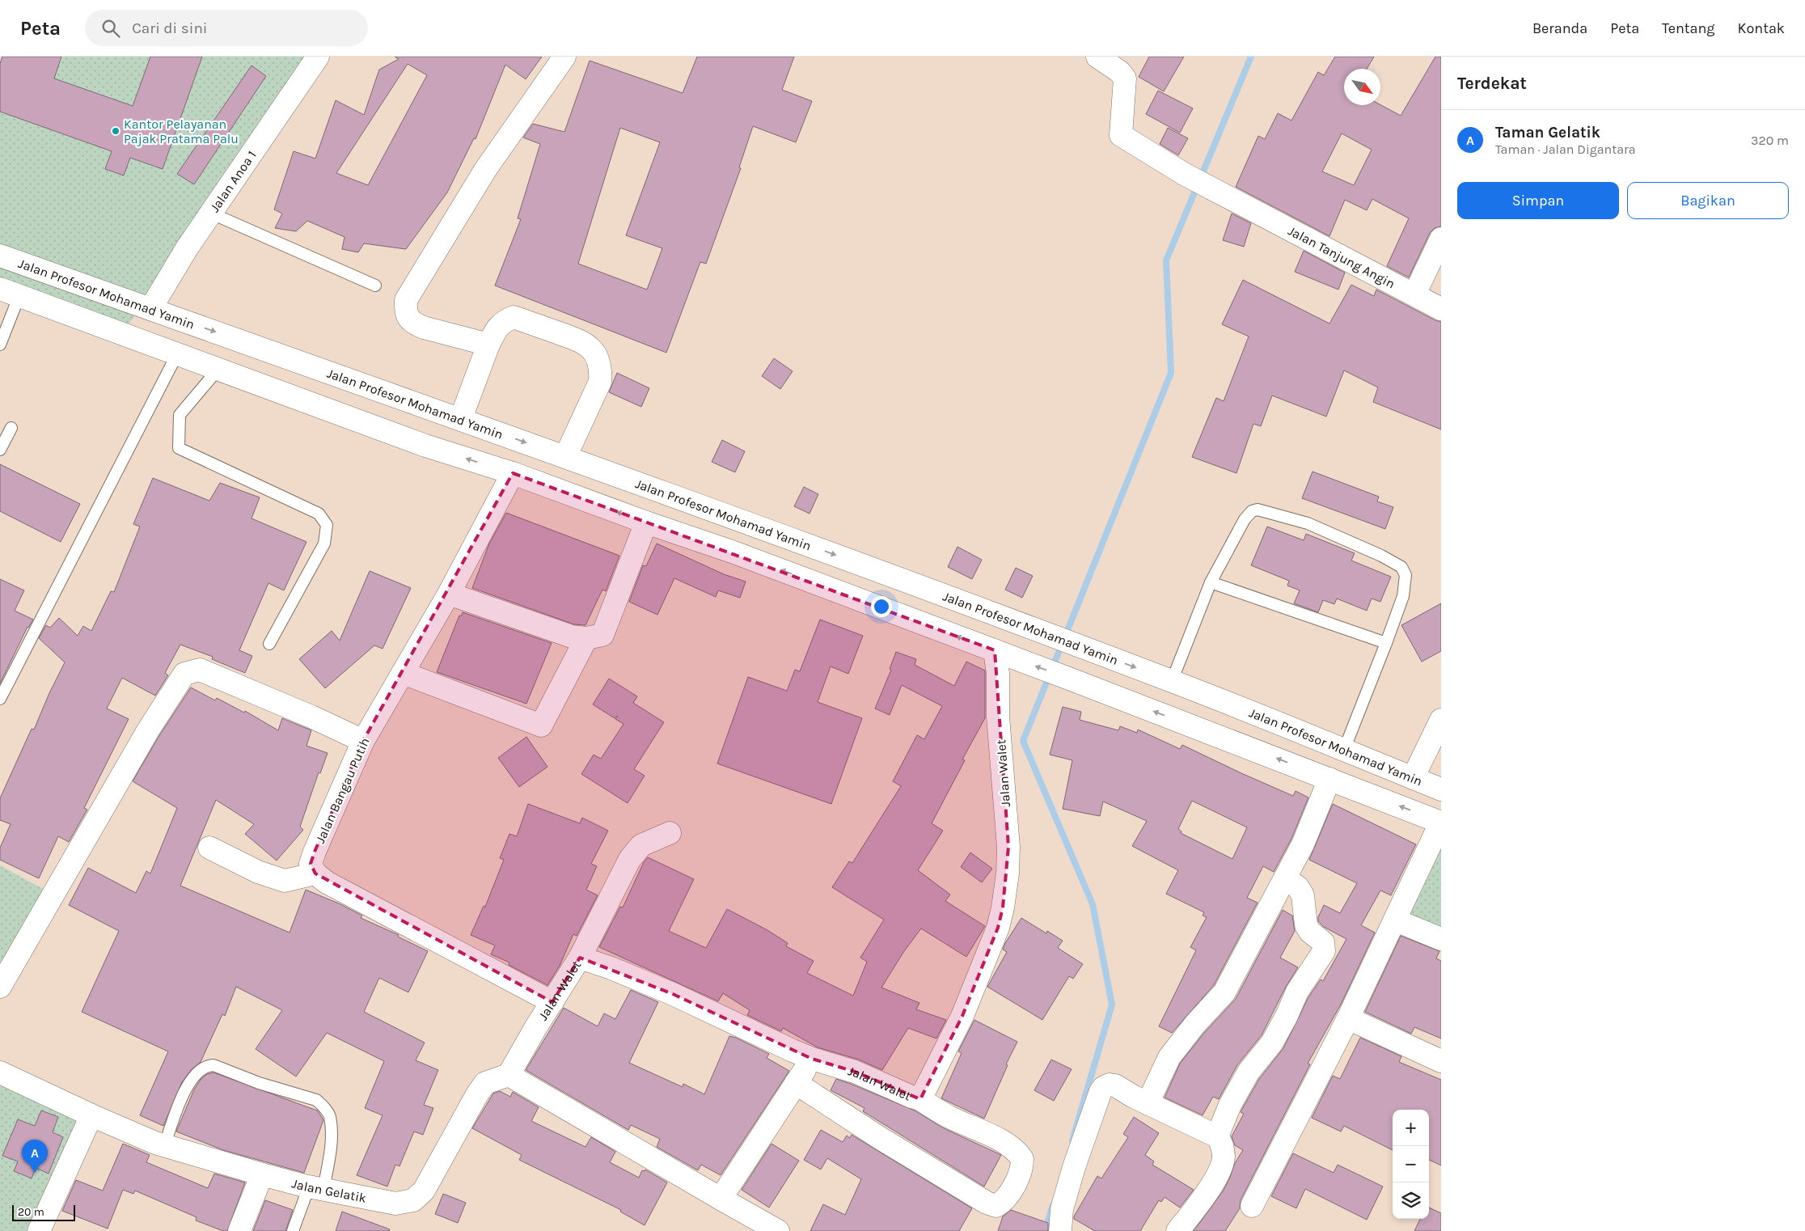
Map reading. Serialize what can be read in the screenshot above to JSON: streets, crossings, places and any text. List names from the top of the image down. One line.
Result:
{"streets":{"street":["Jalan Anoa 1","Jalan Tanjung Angin","Jalan Profesor Mohamad Yamin","Jalan Walet","Jalan Bangau Putih","Jalan Gelatik"]},"crossings":[["Jalan Anoa 1","Jalan Profesor Mohamad Yamin"],["Jalan Walet","Jalan Gelatik"]],"places":["Kantor Pelayanan Pajak Pratama Palu"],"scale_bar":"20 m","north":"bottom right","page":{"header":"Peta","search":"Cari di sini","nav":["Beranda","Peta","Tentang","Kontak"],"heading":"Terdekat","list":[{"mark":"A","name":"Taman Gelatik","note":"Taman · Jalan Digantara","value":"320 m"}],"buttons":["Simpan","Bagikan"],"map_buttons":["+","−"],"pins":"A","scale":"20 m"}}
